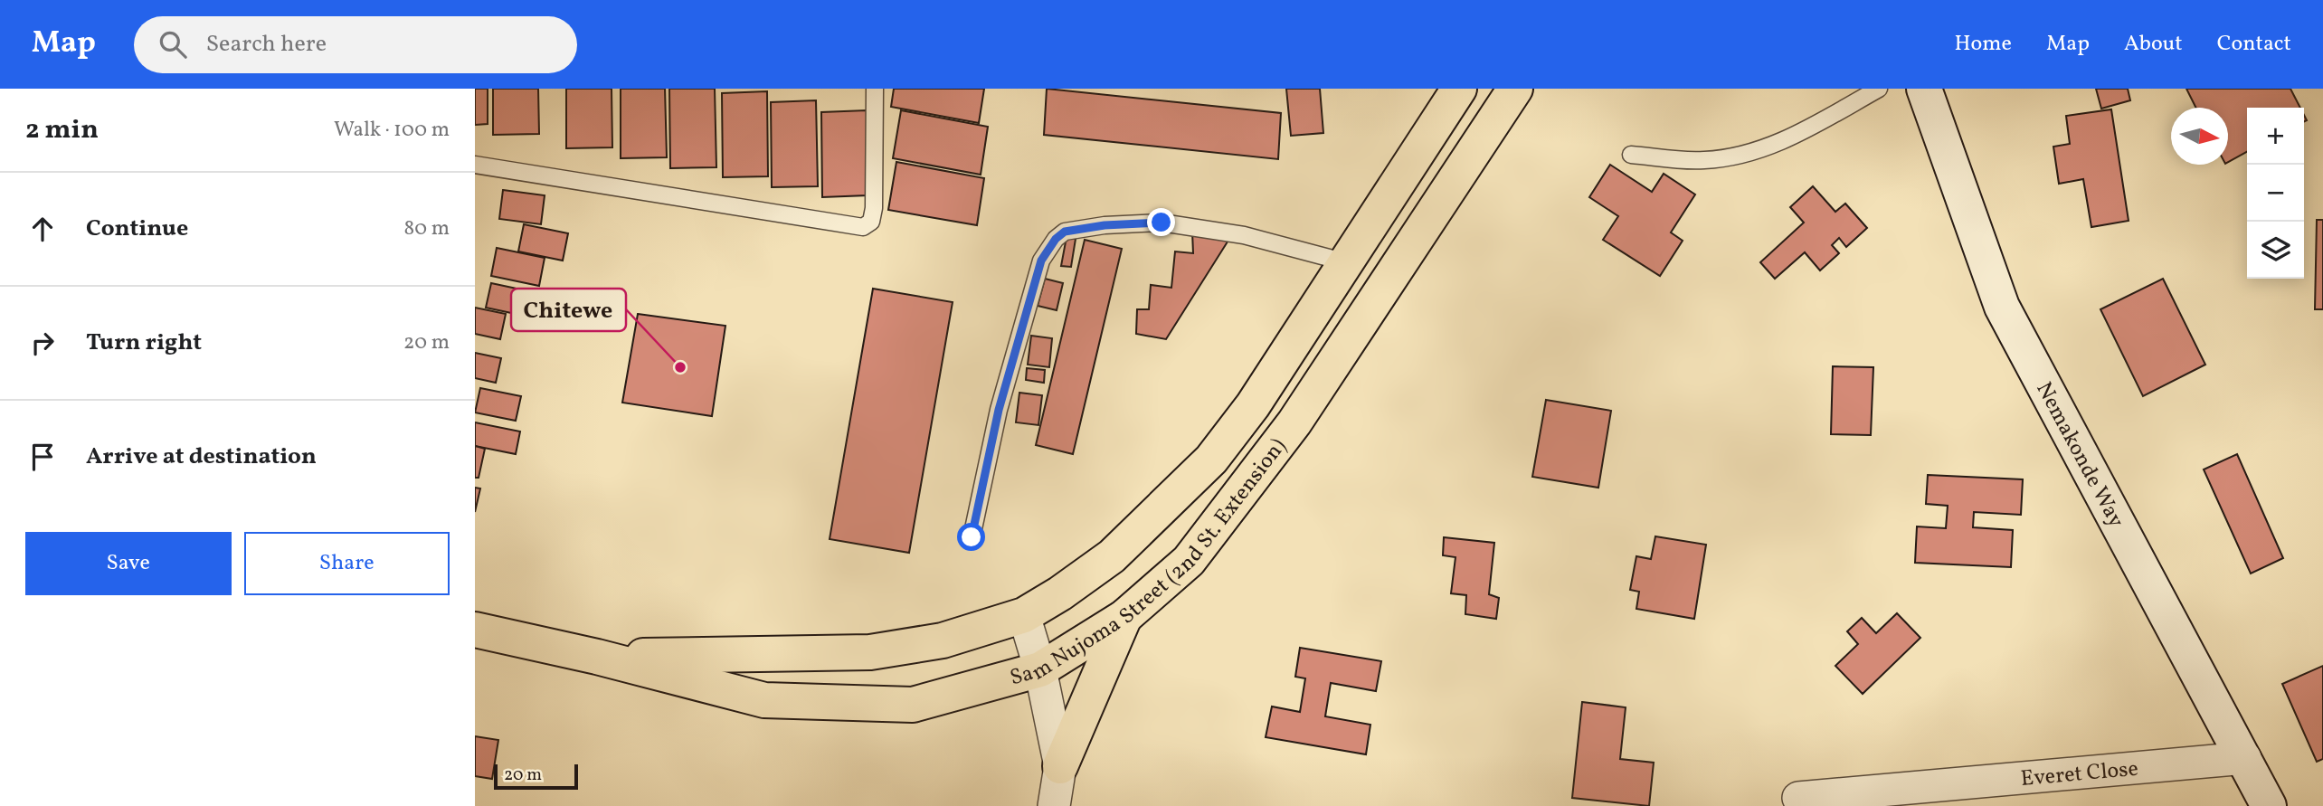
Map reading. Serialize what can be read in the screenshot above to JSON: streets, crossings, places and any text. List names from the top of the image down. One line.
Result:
{"streets":{"highway":["Sam Nujoma Street (2nd St. Extension)"],"street":["Nemakonde Way","Everet Close"]},"crossings":[["Nemakonde Way","Everet Close"]],"places":["Chitewe"],"scale_bar":"20 m","north":"right","page":{"header":"Map","search":"Search here","nav":["Home","Map","About","Contact"],"heading":["2 min","Walk · 100 m"],"map_buttons":["+","−"],"list":[["Continue","80 m"],["Turn right","20 m"],"Arrive at destination"],"buttons":["Save","Share"],"scale":"20 m"}}
